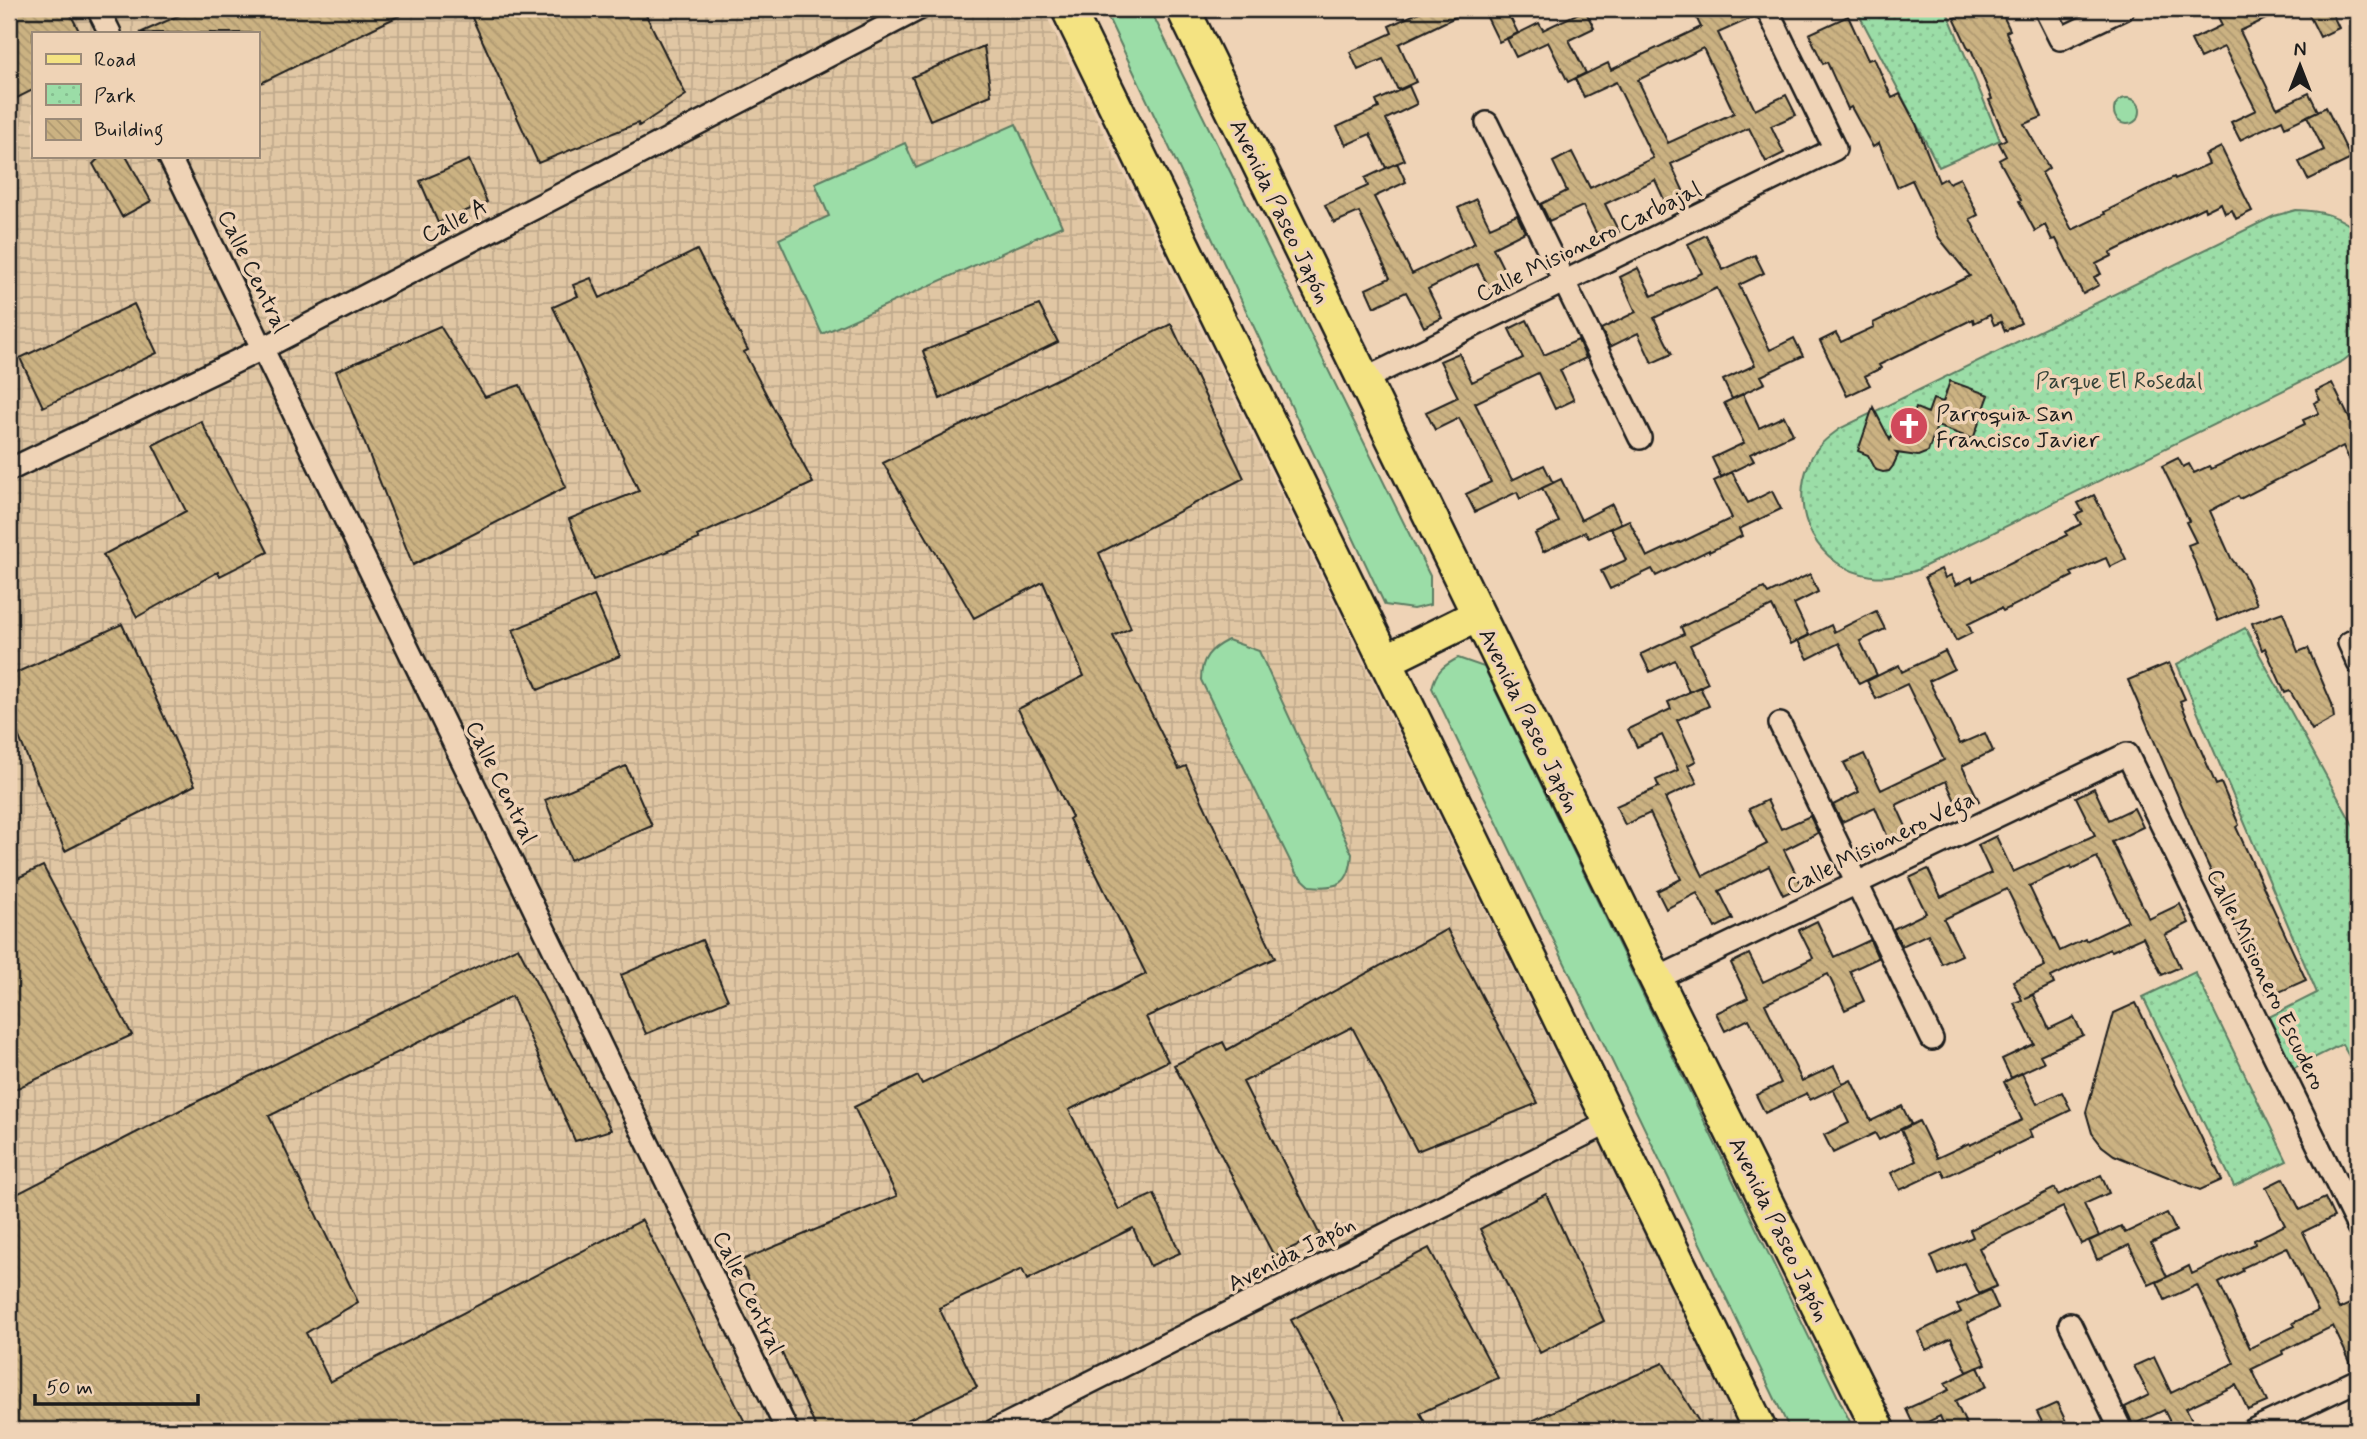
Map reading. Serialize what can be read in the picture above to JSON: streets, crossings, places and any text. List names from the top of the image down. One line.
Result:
{"streets":{"main road":["Avenida Paseo Japón"],"street":["Calle A","Calle Misionero Carbajal","Calle Central","Calle Misionero Vega","Calle Misionero Escudero","Avenida Japón"]},"crossings":[["Avenida Paseo Japón","Calle Misionero Carbajal"],["Avenida Paseo Japón","Calle Misionero Vega"],["Calle A","Calle Central"],["Calle Misionero Vega","Calle Misionero Escudero"]],"parks":["Parque El Rosedal"],"places":{"church":["Parroquia San Francisco Javier"]},"legend":["Road","Park","Building"],"scale_bar":"50 m","north":"top"}
